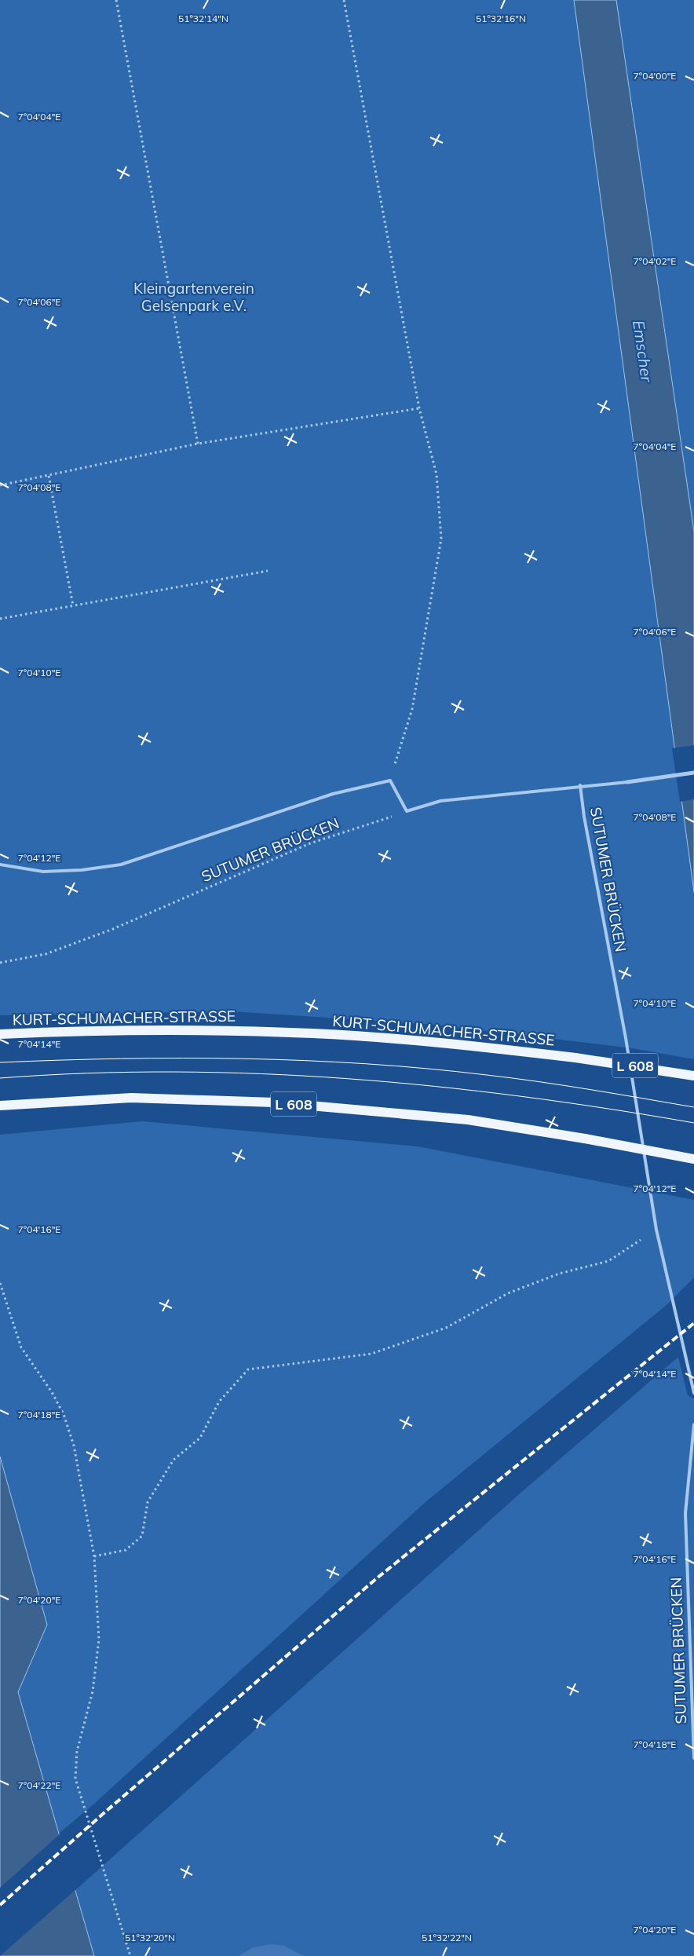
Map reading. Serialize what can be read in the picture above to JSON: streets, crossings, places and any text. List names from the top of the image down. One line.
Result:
{"streets":{"main road":["KURT-SCHUMACHER-STRASSE","L 608"],"street":["SUTUMER BRÜCKEN"]},"water":["Emscher"],"parks":["Kleingartenverein Gelsenpark e.V."],"coordinates":["51°32'14\"N","51°32'16\"N","7°04'00\"E","7°04'04\"E","7°04'02\"E","7°04'06\"E","7°04'08\"E","7°04'10\"E","7°04'12\"E","7°04'14\"E","7°04'16\"E","7°04'18\"E","7°04'20\"E","7°04'22\"E","51°32'20\"N","51°32'22\"N"]}
